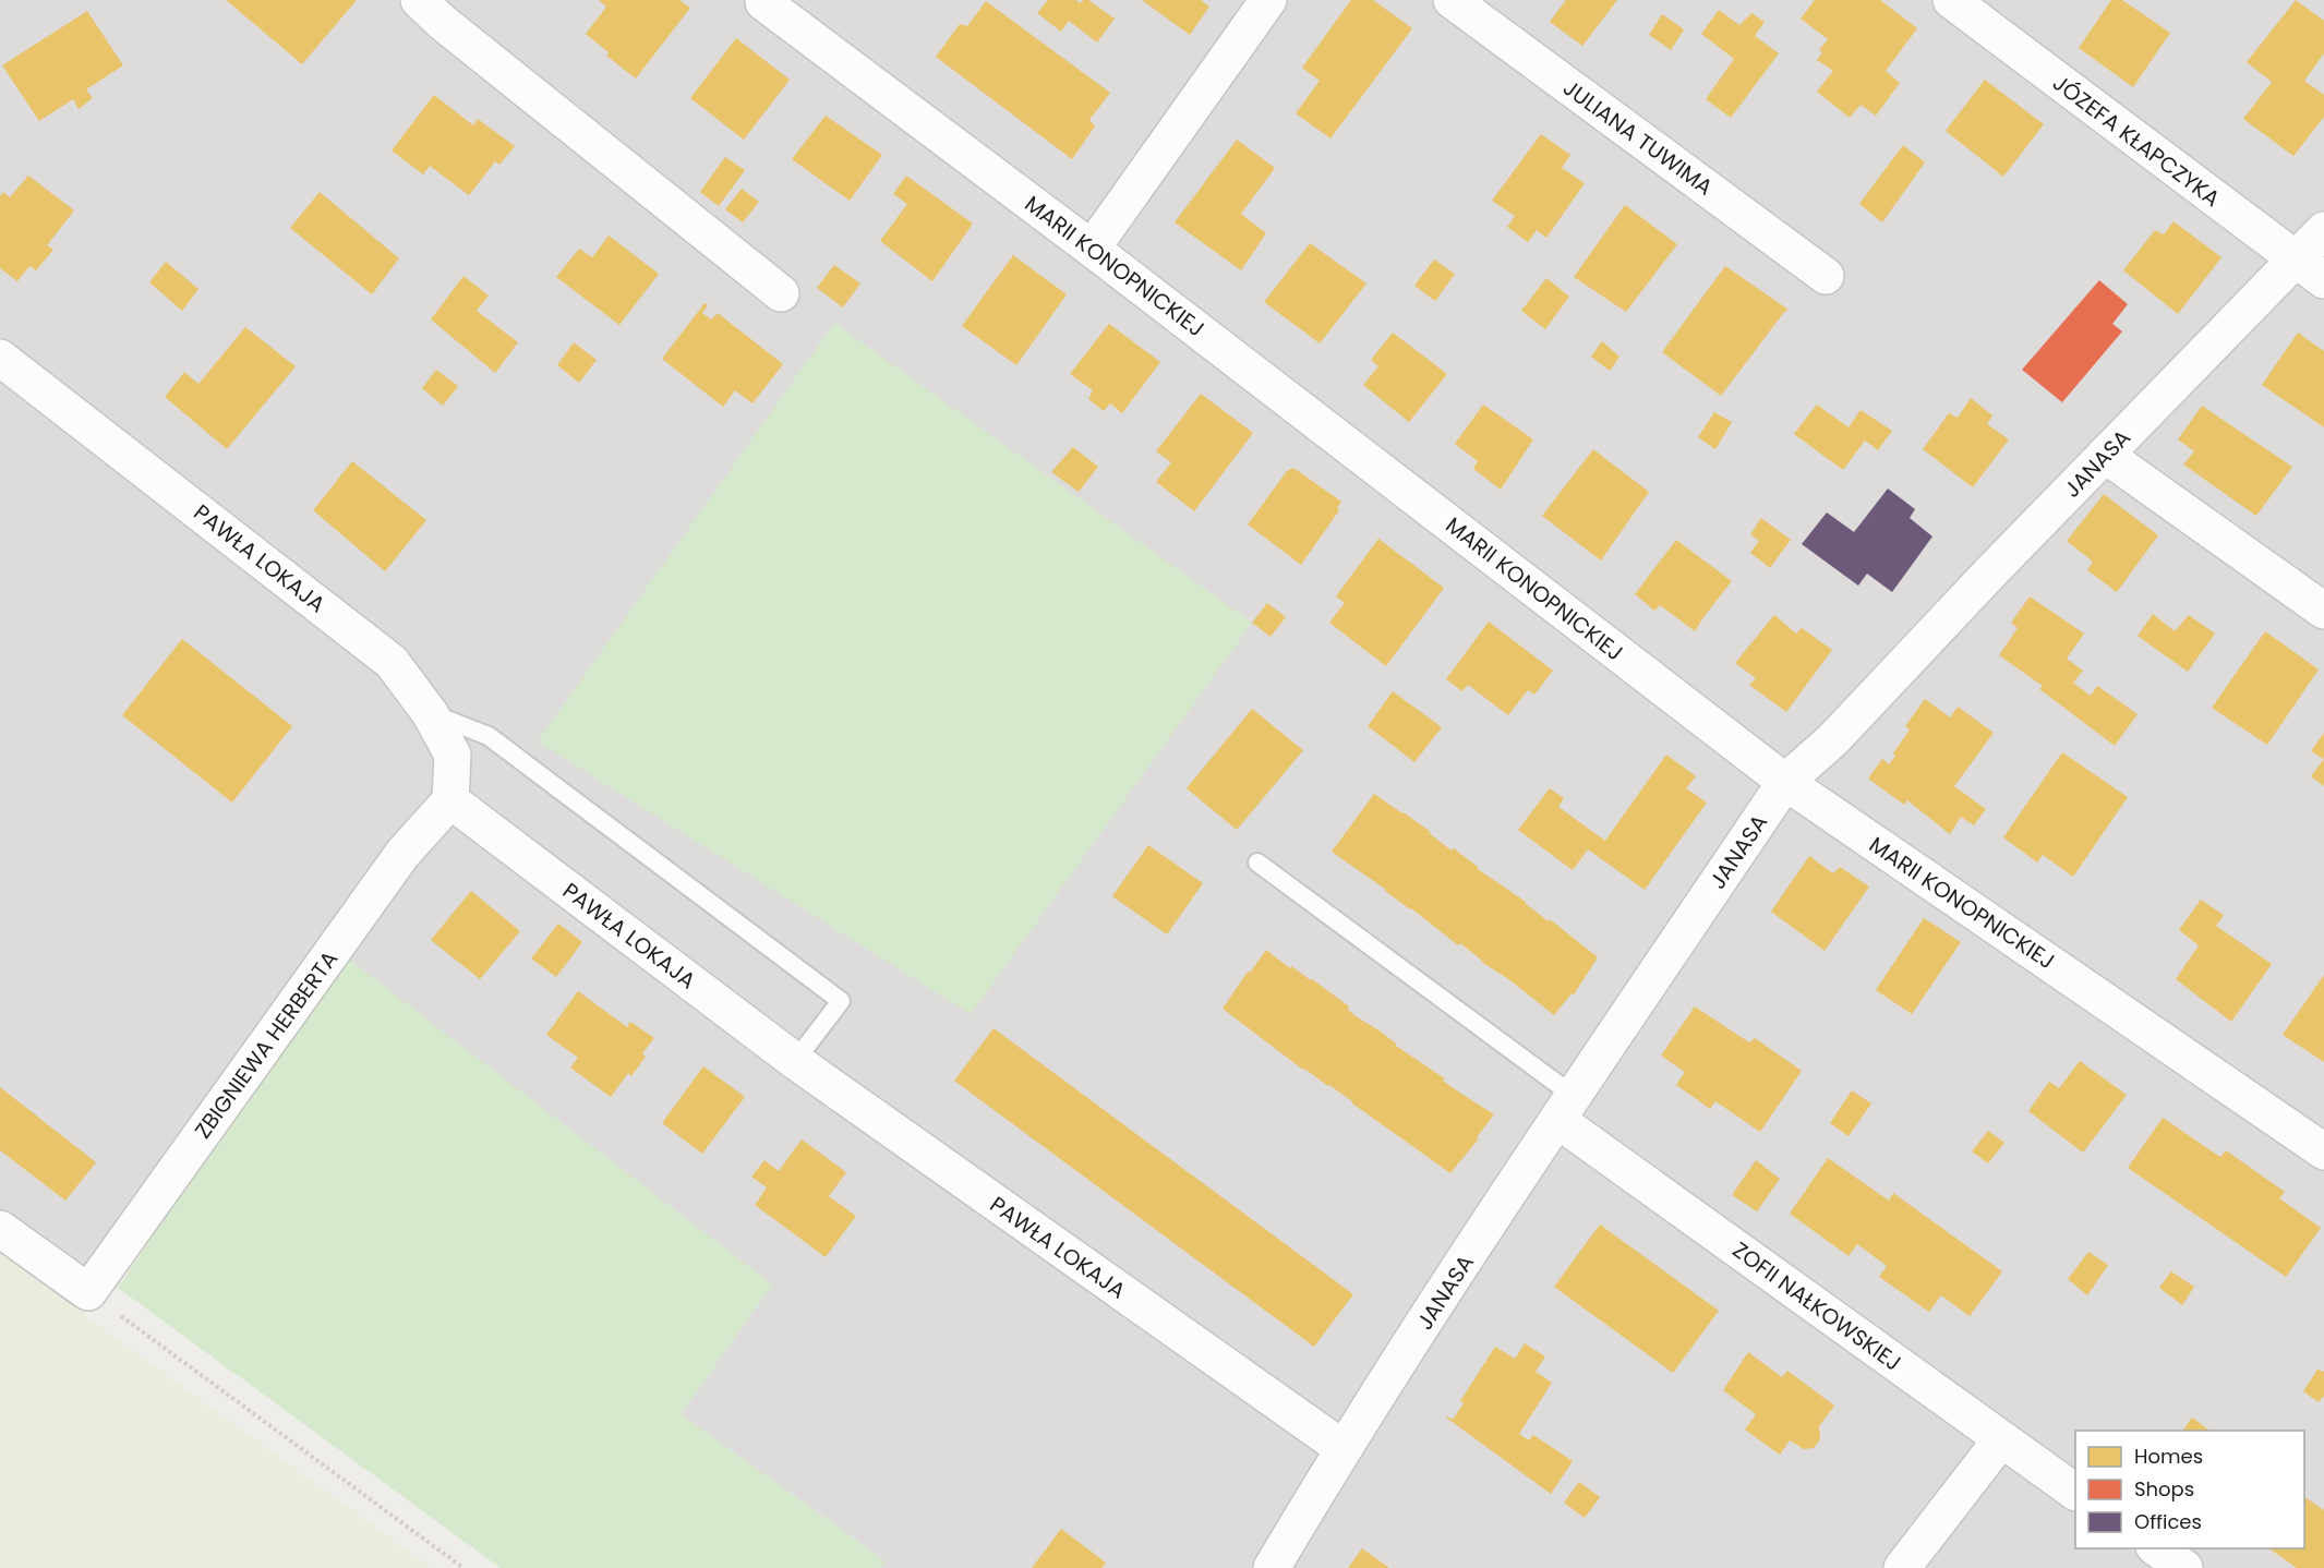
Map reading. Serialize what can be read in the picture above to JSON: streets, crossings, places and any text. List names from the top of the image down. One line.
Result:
{"streets":{"street":["JULIANA TUWIMA","JÓZEFA KŁAPCZYKA","MARII KONOPNICKIEJ","JANASA","PAWŁA LOKAJA","ZBIGNIEWA HERBERTA","ZOFII NAŁKOWSKIEJ"]},"crossings":[["JÓZEFA KŁAPCZYKA","JANASA"],["MARII KONOPNICKIEJ","JANASA"],["JANASA","PAWŁA LOKAJA"],["JANASA","ZOFII NAŁKOWSKIEJ"],["PAWŁA LOKAJA","ZBIGNIEWA HERBERTA"]],"legend":["Homes","Shops","Offices"]}
